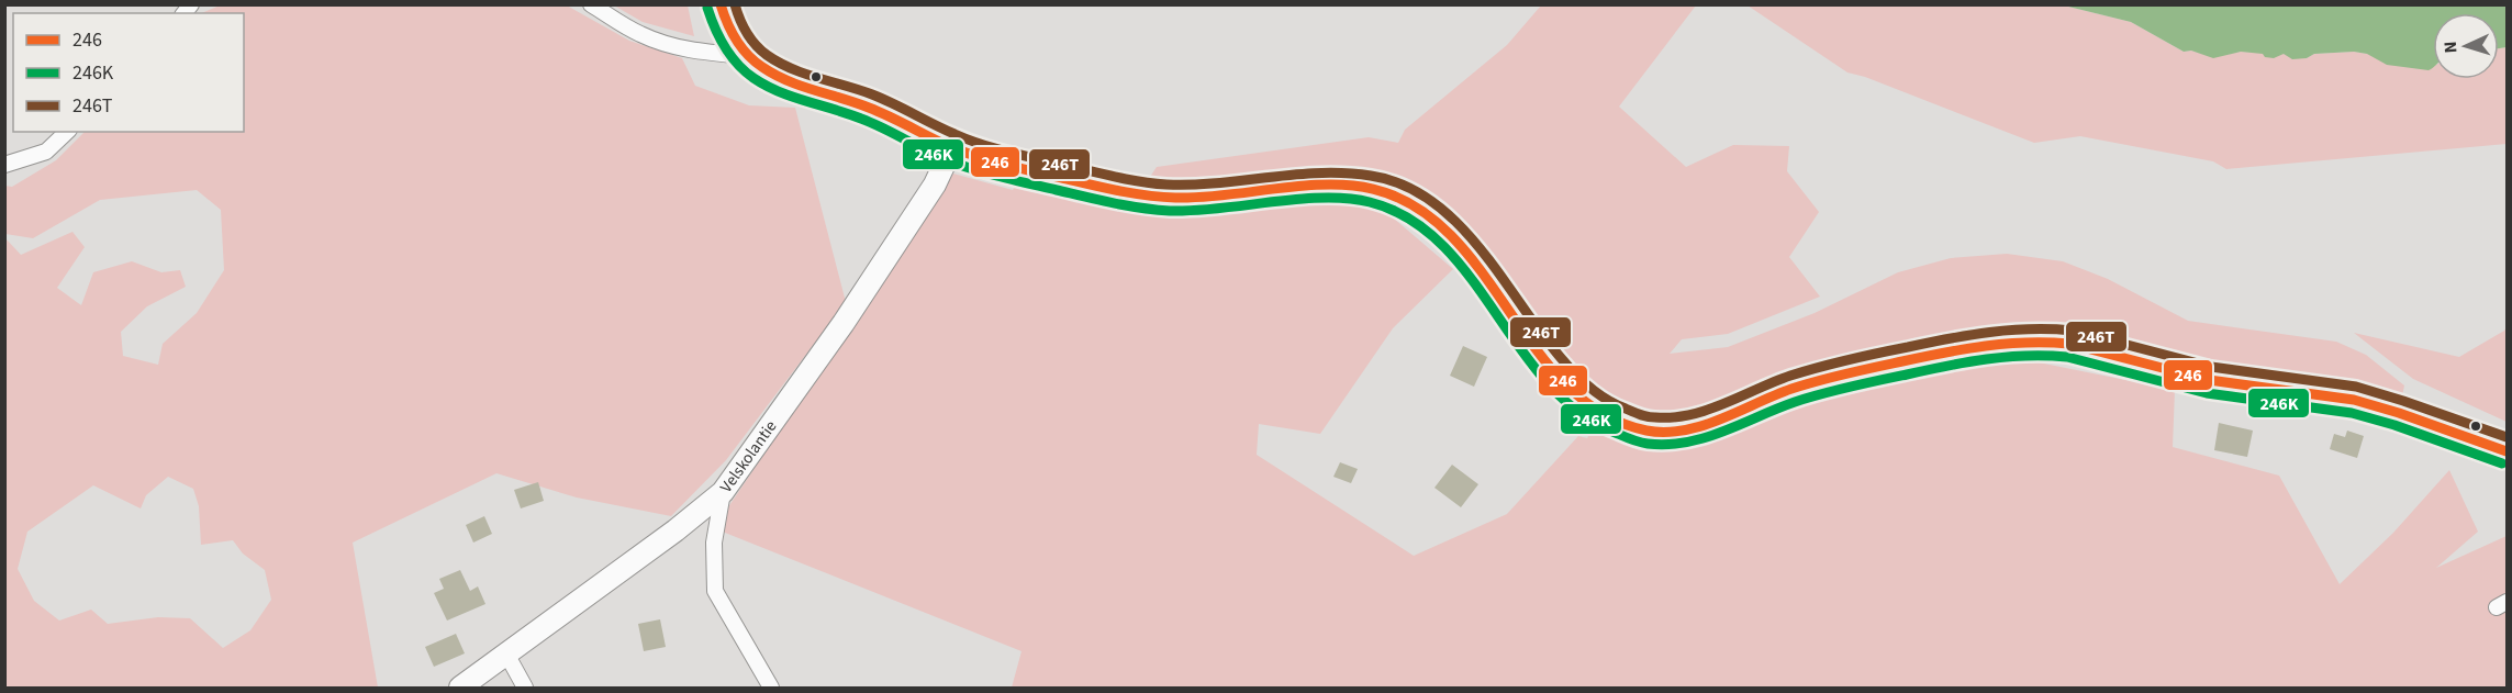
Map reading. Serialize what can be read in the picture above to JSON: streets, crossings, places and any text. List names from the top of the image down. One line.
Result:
{"streets":{"main road":["Velskolantie"]},"lines":["transit line 246","transit line 246T","transit line 246K"],"legend":["246","246K","246T"],"north":"left"}
